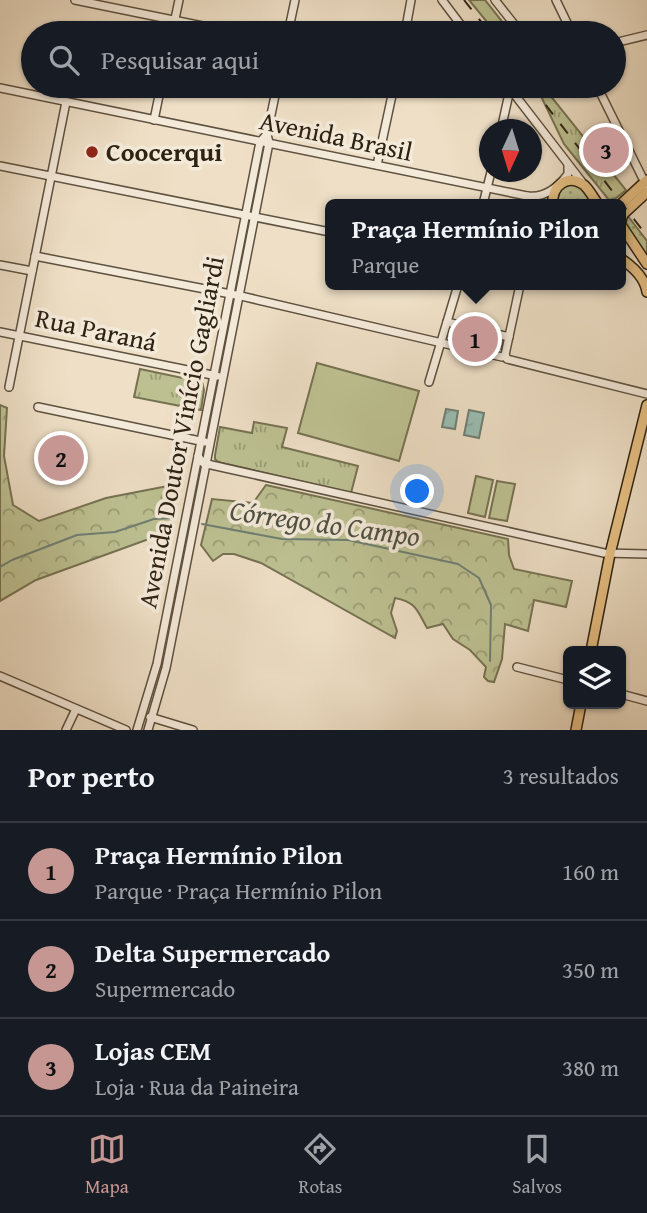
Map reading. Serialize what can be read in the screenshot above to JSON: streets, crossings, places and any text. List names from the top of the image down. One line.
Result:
{"streets":{"street":["Avenida Brasil","Rua Paraná","Avenida Doutor Vinício Gagliardi"]},"crossings":[["Avenida Brasil","Avenida Doutor Vinício Gagliardi"],["Rua Paraná","Avenida Doutor Vinício Gagliardi"]],"water":["Córrego do Campo"],"places":["Coocerqui"],"north":"bottom","page":{"search":"Pesquisar aqui","pins":["3","1","2"],"popup":["Praça Hermínio Pilon","Parque"],"heading":["Por perto","3 resultados"],"list":[{"mark":"1","name":"Praça Hermínio Pilon","note":"Parque · Praça Hermínio Pilon","value":"160 m"},{"mark":"2","name":"Delta Supermercado","note":"Supermercado","value":"350 m"},{"mark":"3","name":"Lojas CEM","note":"Loja · Rua da Paineira","value":"380 m"}],"nav":["Mapa","Rotas","Salvos"]}}
